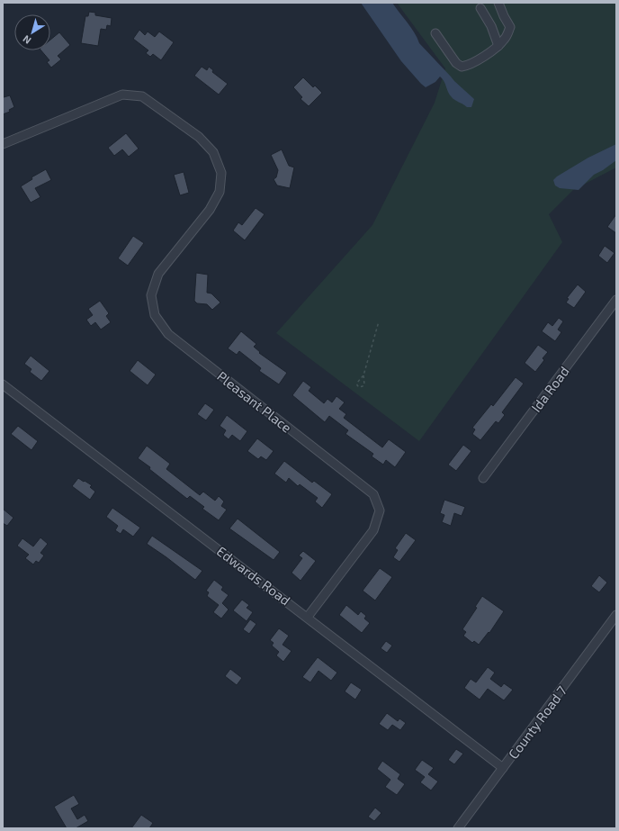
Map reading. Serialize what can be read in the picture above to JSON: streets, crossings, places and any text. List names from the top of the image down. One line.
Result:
{"streets":{"street":["Ida Road","Pleasant Place","Edwards Road","County Road 7"]},"crossings":[["Pleasant Place","Edwards Road"],["Edwards Road","County Road 7"]],"north":"bottom left"}
